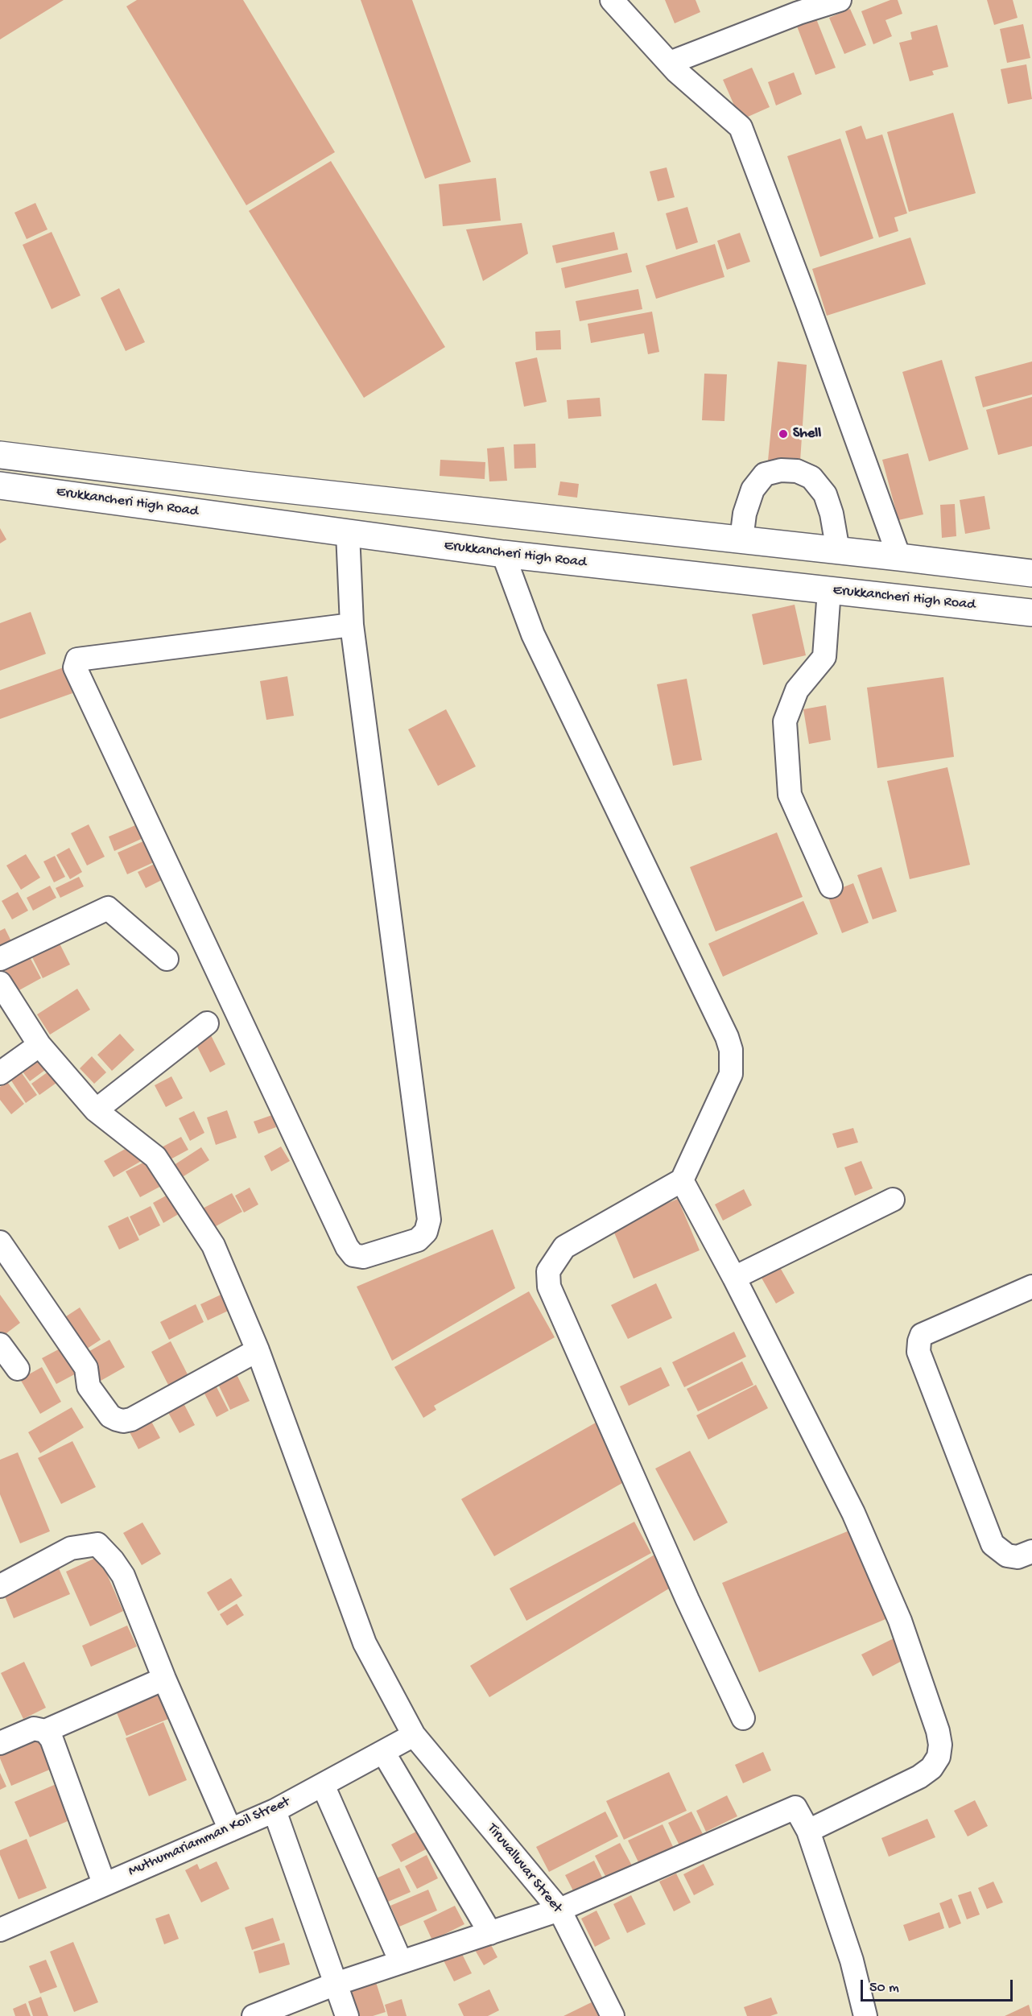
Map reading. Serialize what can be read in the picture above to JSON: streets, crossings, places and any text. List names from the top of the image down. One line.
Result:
{"streets":{"main road":["Erukkancheri High Road"],"street":["Muthumariamman Koil Street","Tiruvalluvar Street"]},"crossings":[["Muthumariamman Koil Street","Tiruvalluvar Street"]],"places":["Shell"],"scale_bar":"50 m"}
